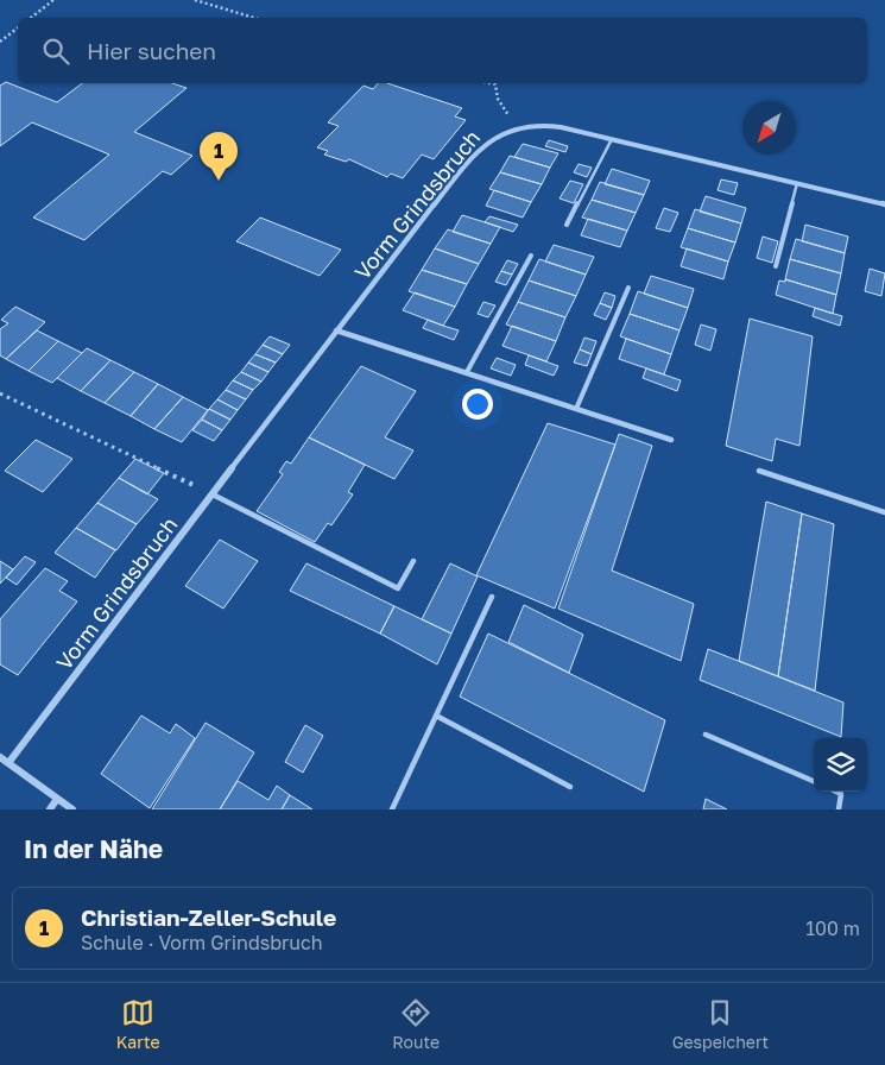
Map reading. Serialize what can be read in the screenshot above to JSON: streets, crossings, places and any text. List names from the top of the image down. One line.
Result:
{"streets":{"street":["Vorm Grindsbruch"]},"north":"bottom left","page":{"search":"Hier suchen","pins":"1","heading":"In der Nähe","list":[{"mark":"1","name":"Christian-Zeller-Schule","note":"Schule · Vorm Grindsbruch","value":"100 m"}],"nav":["Karte","Route","Gespeichert"]}}
